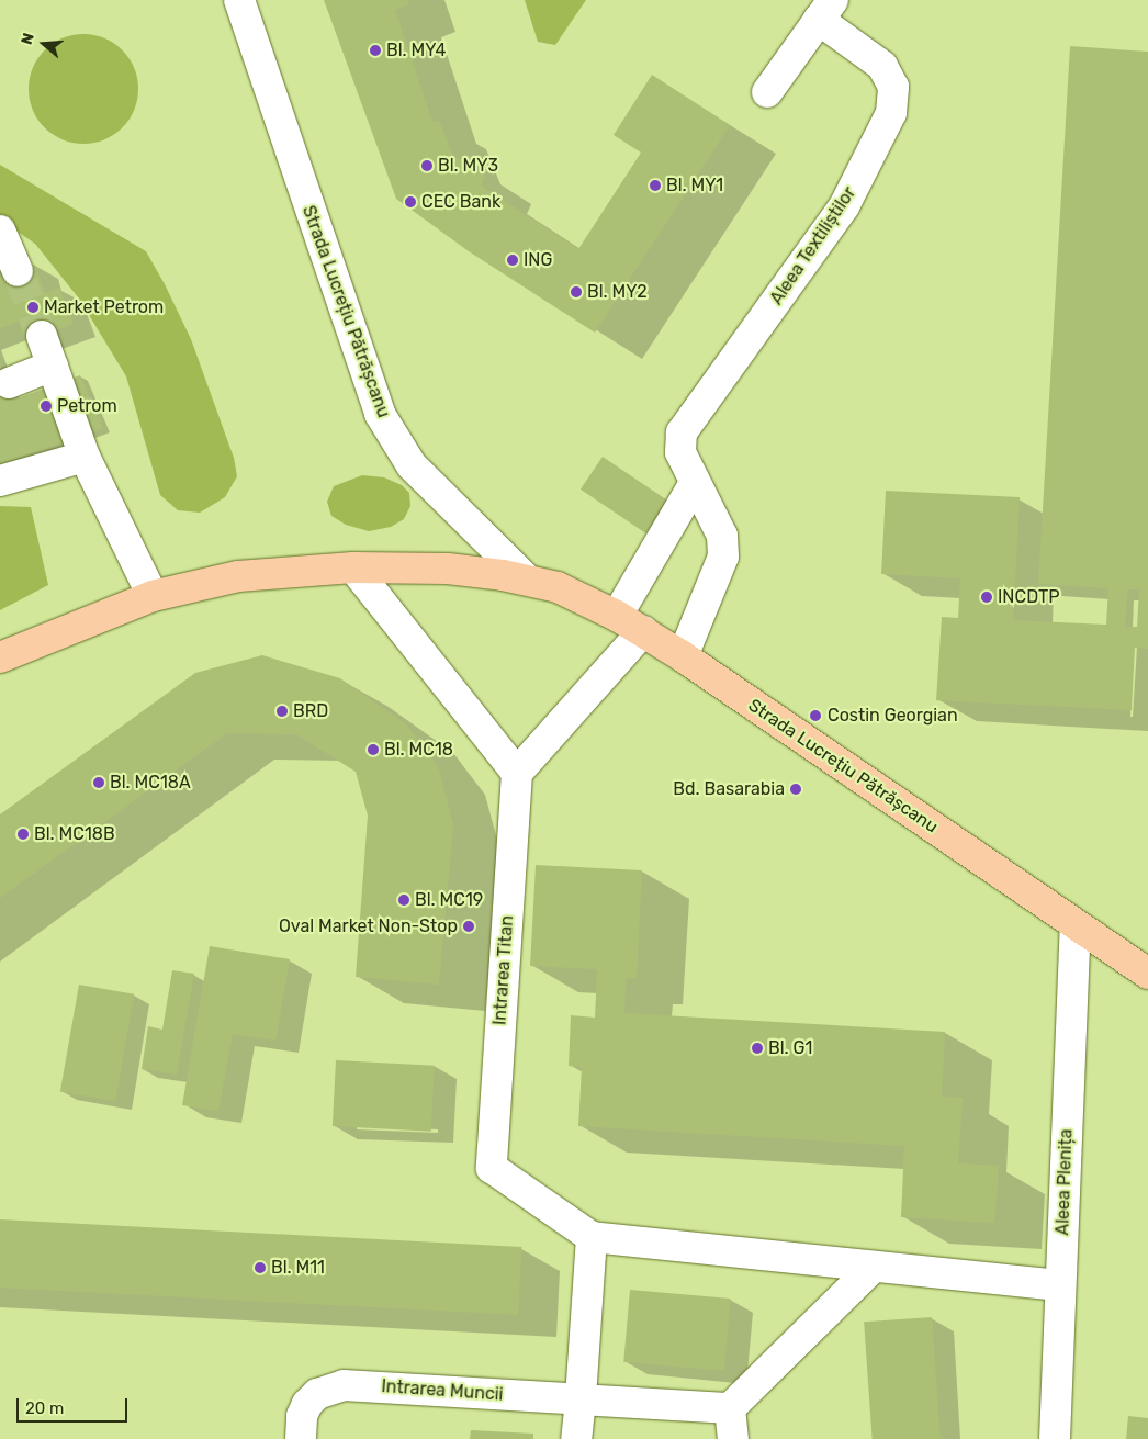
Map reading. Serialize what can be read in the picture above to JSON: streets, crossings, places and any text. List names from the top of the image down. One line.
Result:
{"streets":{"main road":["Strada Lucrețiu Pătrășcanu"],"street":["Aleea Textiliștilor","Intrarea Titan","Aleea Plenița","Intrarea Muncii"]},"crossings":[["Aleea Textiliștilor","Strada Lucrețiu Pătrășcanu"],["Strada Lucrețiu Pătrășcanu","Aleea Plenița"]],"places":["Bl. MY4","Bl. MY3","Bl. MY1","CEC Bank","ING","Bl. MY2","Market Petrom","Petrom","INCDTP","BRD","Costin Georgian","Bl. MC18","Bl. MC18A","Bd. Basarabia","Bl. MC18B","Bl. MC19","Oval Market Non-Stop","Bl. G1","Bl. M11"],"scale_bar":"20 m","north":"left"}
